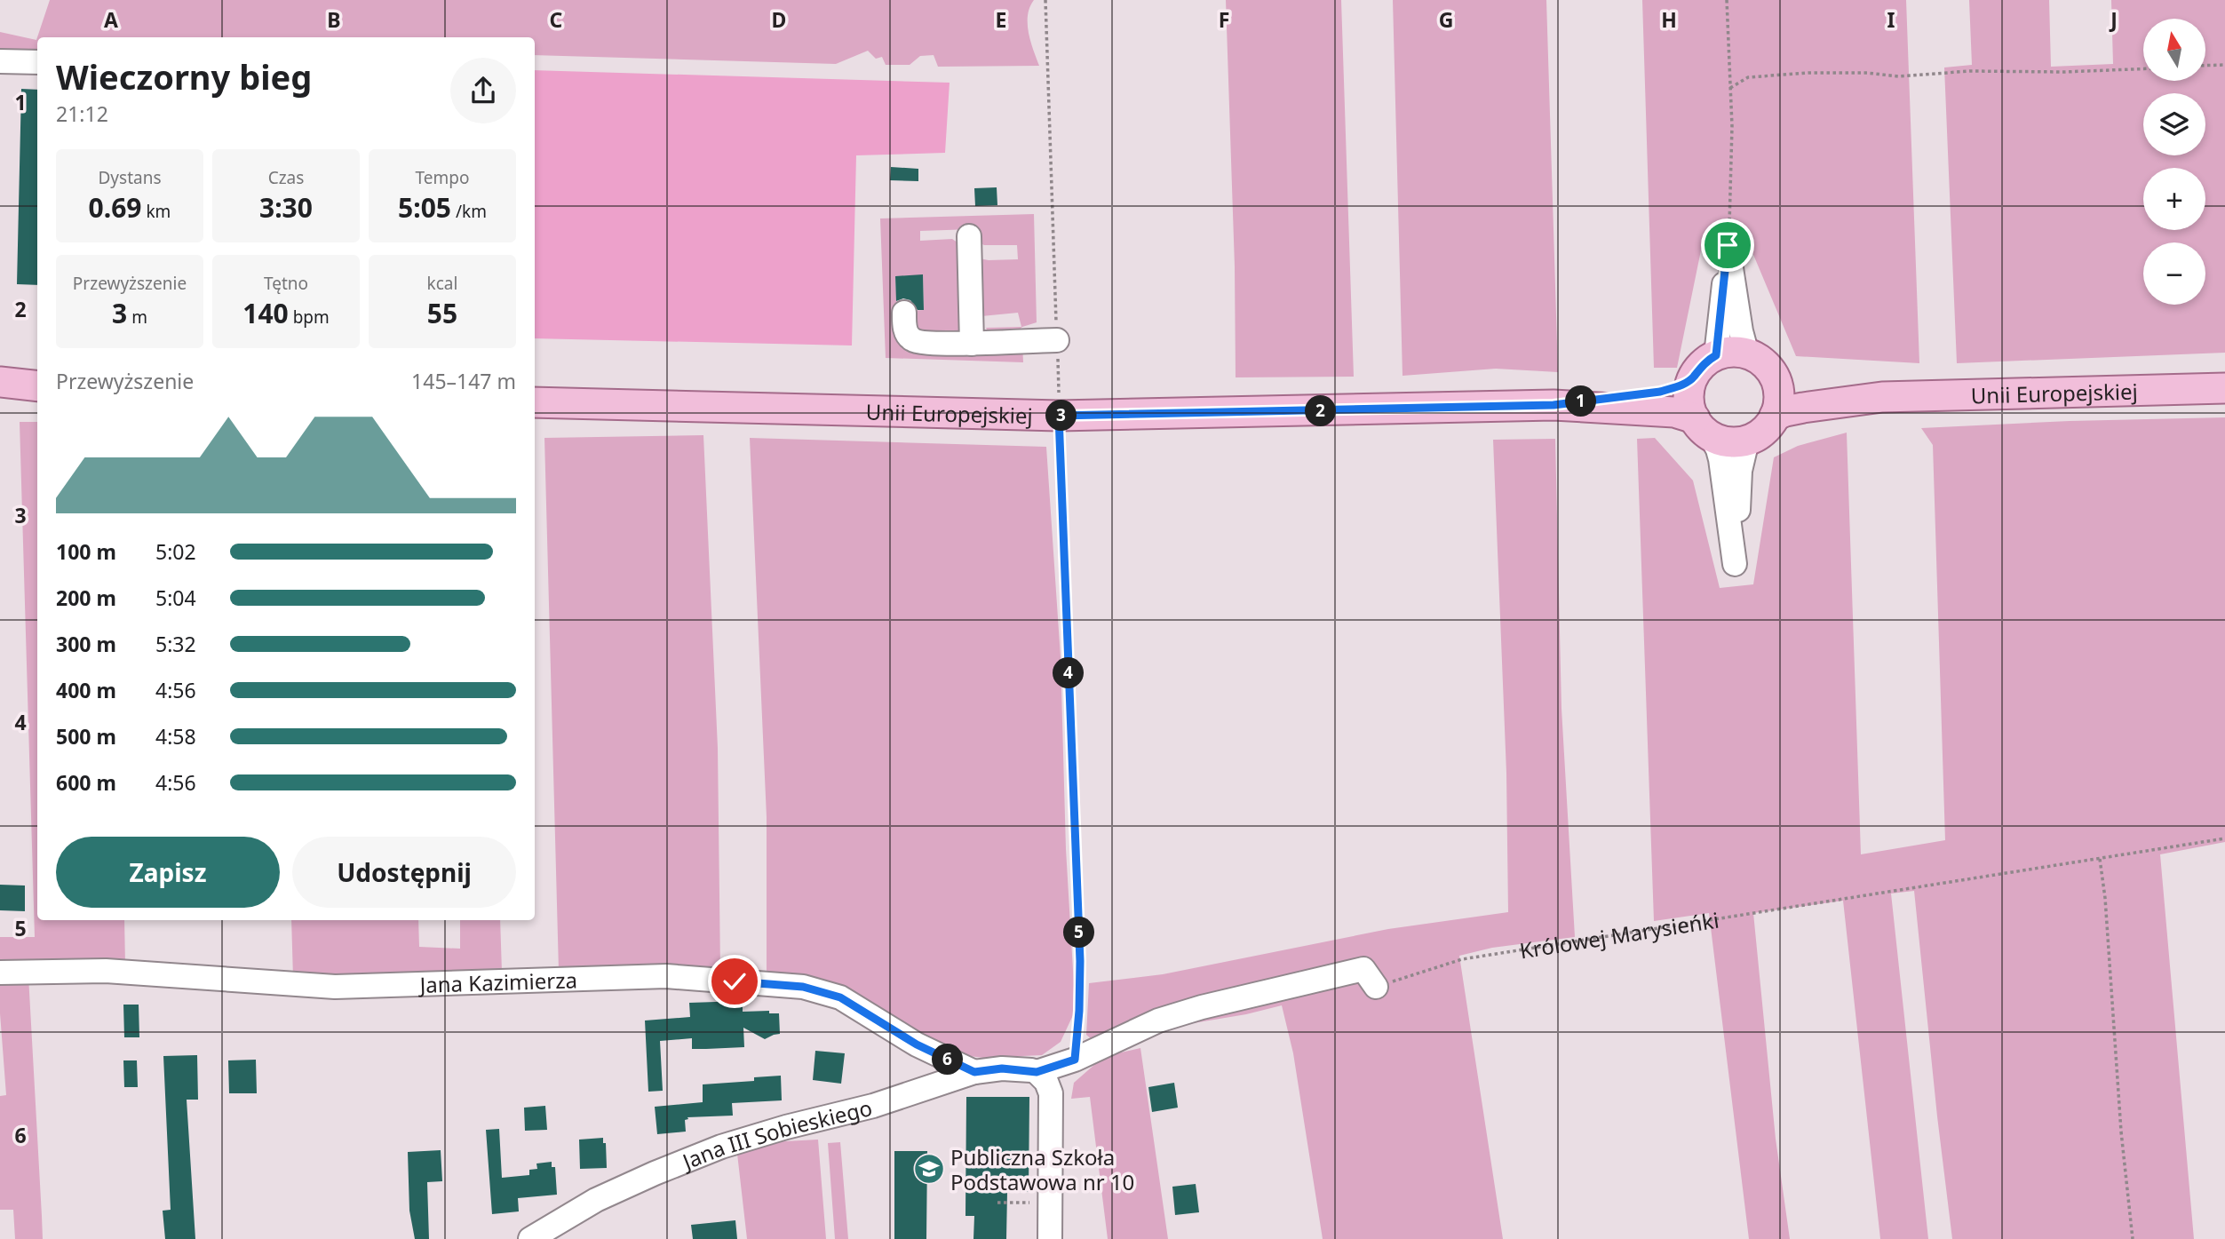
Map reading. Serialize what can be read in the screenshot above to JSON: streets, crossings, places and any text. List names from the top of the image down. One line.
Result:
{"streets":{"main road":["Unii Europejskiej"],"street":["Jana Kazimierza","Jana III Sobieskiego"],"path":["Królowej Marysieńki"]},"crossings":[["Jana Kazimierza","Jana III Sobieskiego"]],"places":{"school or university":["Publiczna Szkoła Podstawowa nr 10"]},"north":"top","page":{"map_buttons":["+","−"],"heading":["Wieczorny bieg","21:12"],"stats":[["Dystans","0.69 km"],["Czas","3:30"],["Tempo","5:05 /km"],["Przewyższenie","3 m"],["Tętno","140 bpm"],["kcal","55"]],"chart":["Przewyższenie","145–147 m"],"pins":["1","2","3","4","5","6"],"list":[{"name":"100 m","note":"5:02"},{"name":"200 m","note":"5:04"},{"name":"300 m","note":"5:32"},{"name":"400 m","note":"4:56"},{"name":"500 m","note":"4:58"},{"name":"600 m","note":"4:56"}],"buttons":["Zapisz","Udostępnij"]},"grid":{"columns":["A","B","C","D","E","F","G","H","I","J"],"rows":["1","2","3","4","5","6"]}}
